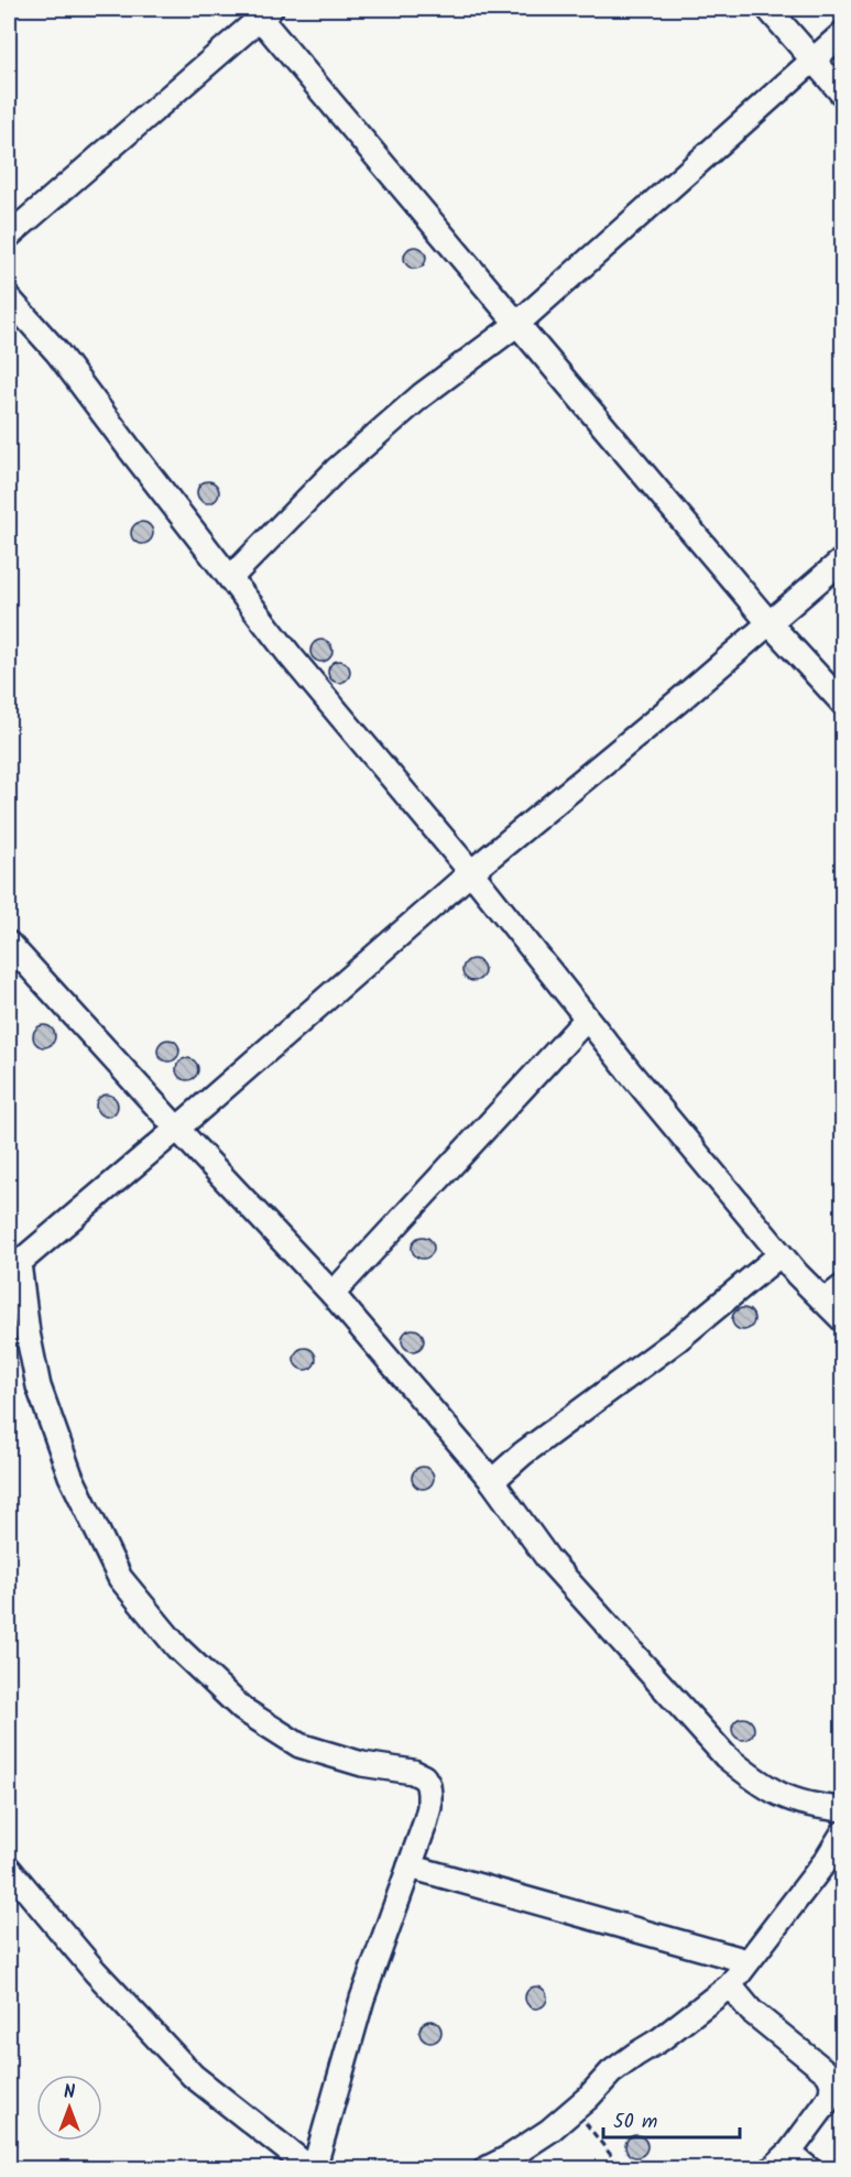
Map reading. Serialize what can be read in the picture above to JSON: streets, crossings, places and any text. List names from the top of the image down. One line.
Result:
{"scale_bar":"50 m","north":"top"}
